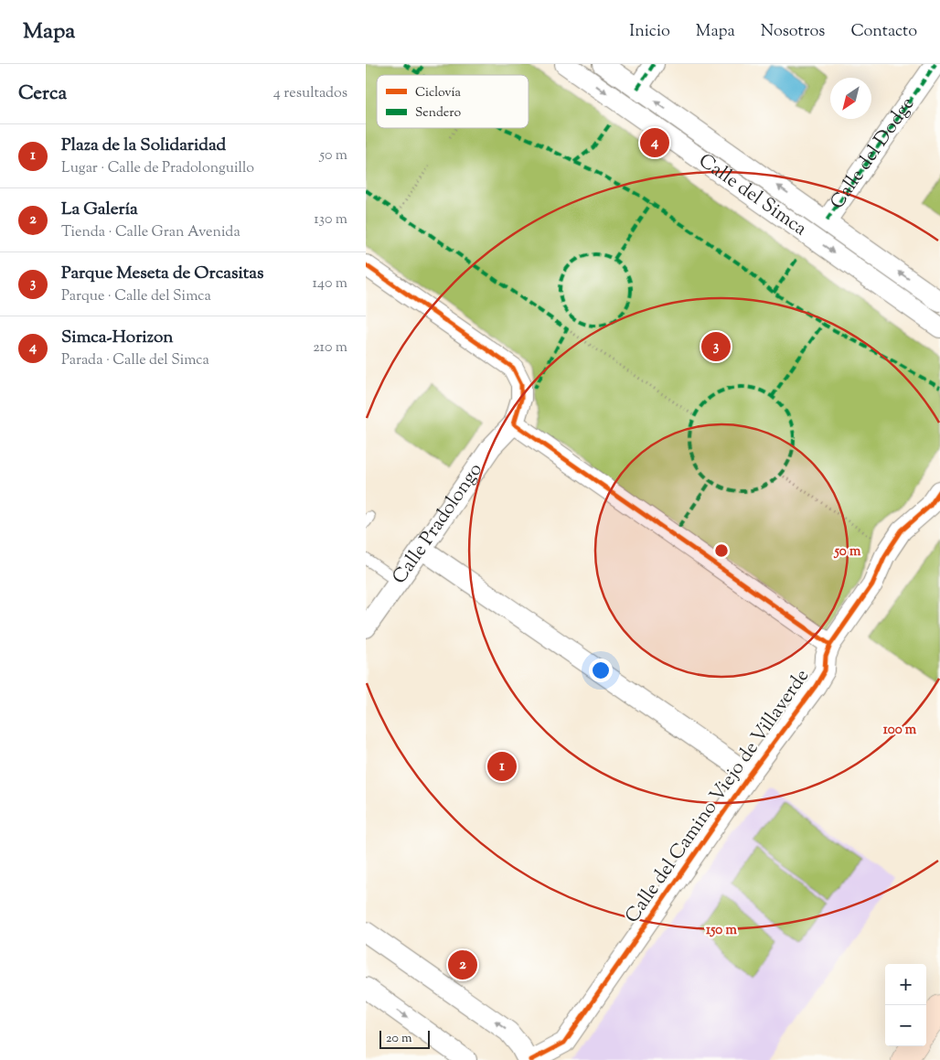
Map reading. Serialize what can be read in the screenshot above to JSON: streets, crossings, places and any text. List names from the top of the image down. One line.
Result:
{"streets":{"street":["Calle del Dodge","Calle del Simca","Calle Pradolongo","Calle del Camino Viejo de Villaverde"]},"crossings":[["Calle del Dodge","Calle del Simca"]],"legend":["Ciclovía","Sendero"],"scale_bar":"20 m","north":"bottom left","page":{"header":"Mapa","nav":["Inicio","Mapa","Nosotros","Contacto"],"heading":["Cerca","4 resultados"],"list":[{"mark":"1","name":"Plaza de la Solidaridad","note":"Lugar · Calle de Pradolonguillo","value":"50 m"},{"mark":"2","name":"La Galería","note":"Tienda · Calle Gran Avenida","value":"130 m"},{"mark":"3","name":"Parque Meseta de Orcasitas","note":"Parque · Calle del Simca","value":"140 m"},{"mark":"4","name":"Simca-Horizon","note":"Parada · Calle del Simca","value":"210 m"}],"pins":["4","3","1","2"],"map_buttons":["+","−"],"scale":"20 m"},"rings":["50 m","100 m","150 m"]}
